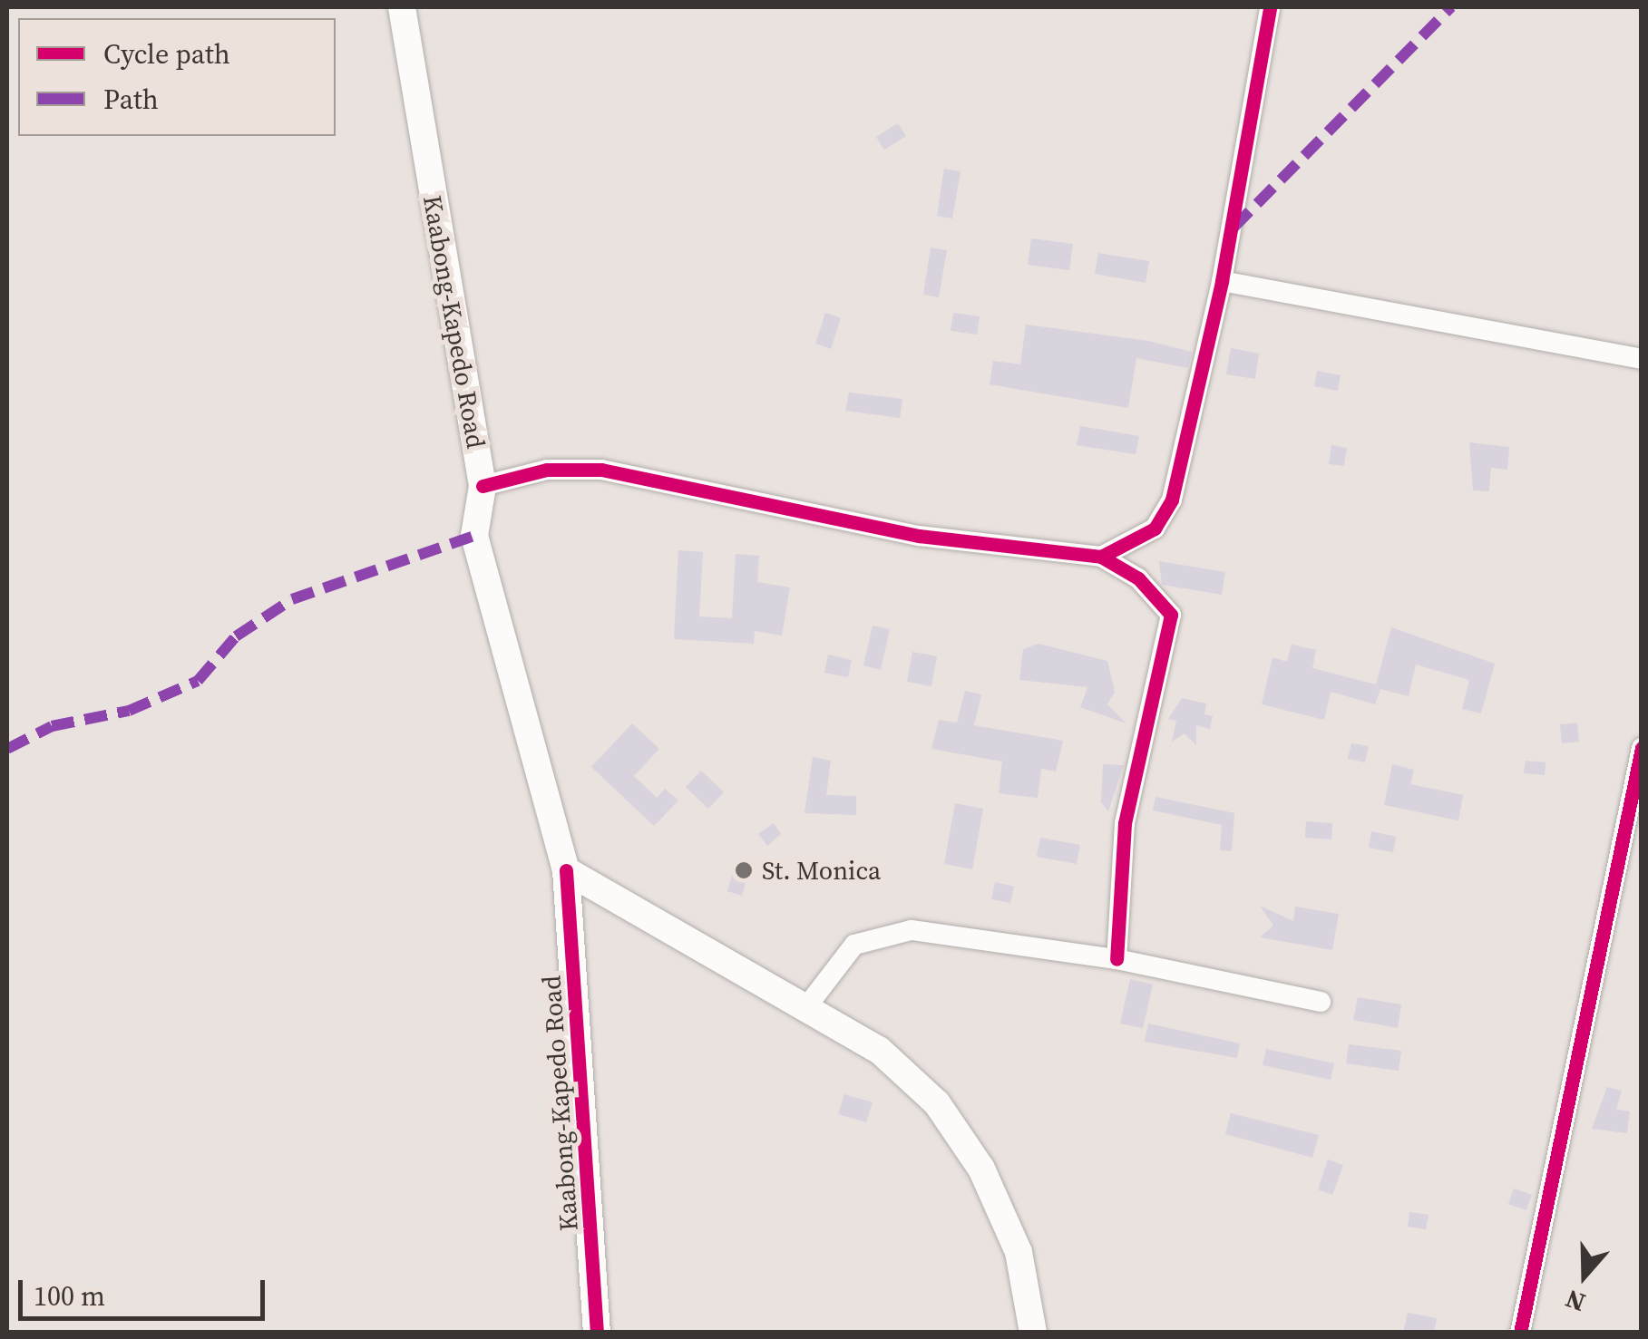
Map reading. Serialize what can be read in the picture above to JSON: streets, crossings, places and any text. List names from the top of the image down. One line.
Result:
{"streets":{"main road":["Kaabong-Kapedo Road"]},"places":["St. Monica"],"legend":["Cycle path","Path"],"scale_bar":"100 m","north":"bottom"}
